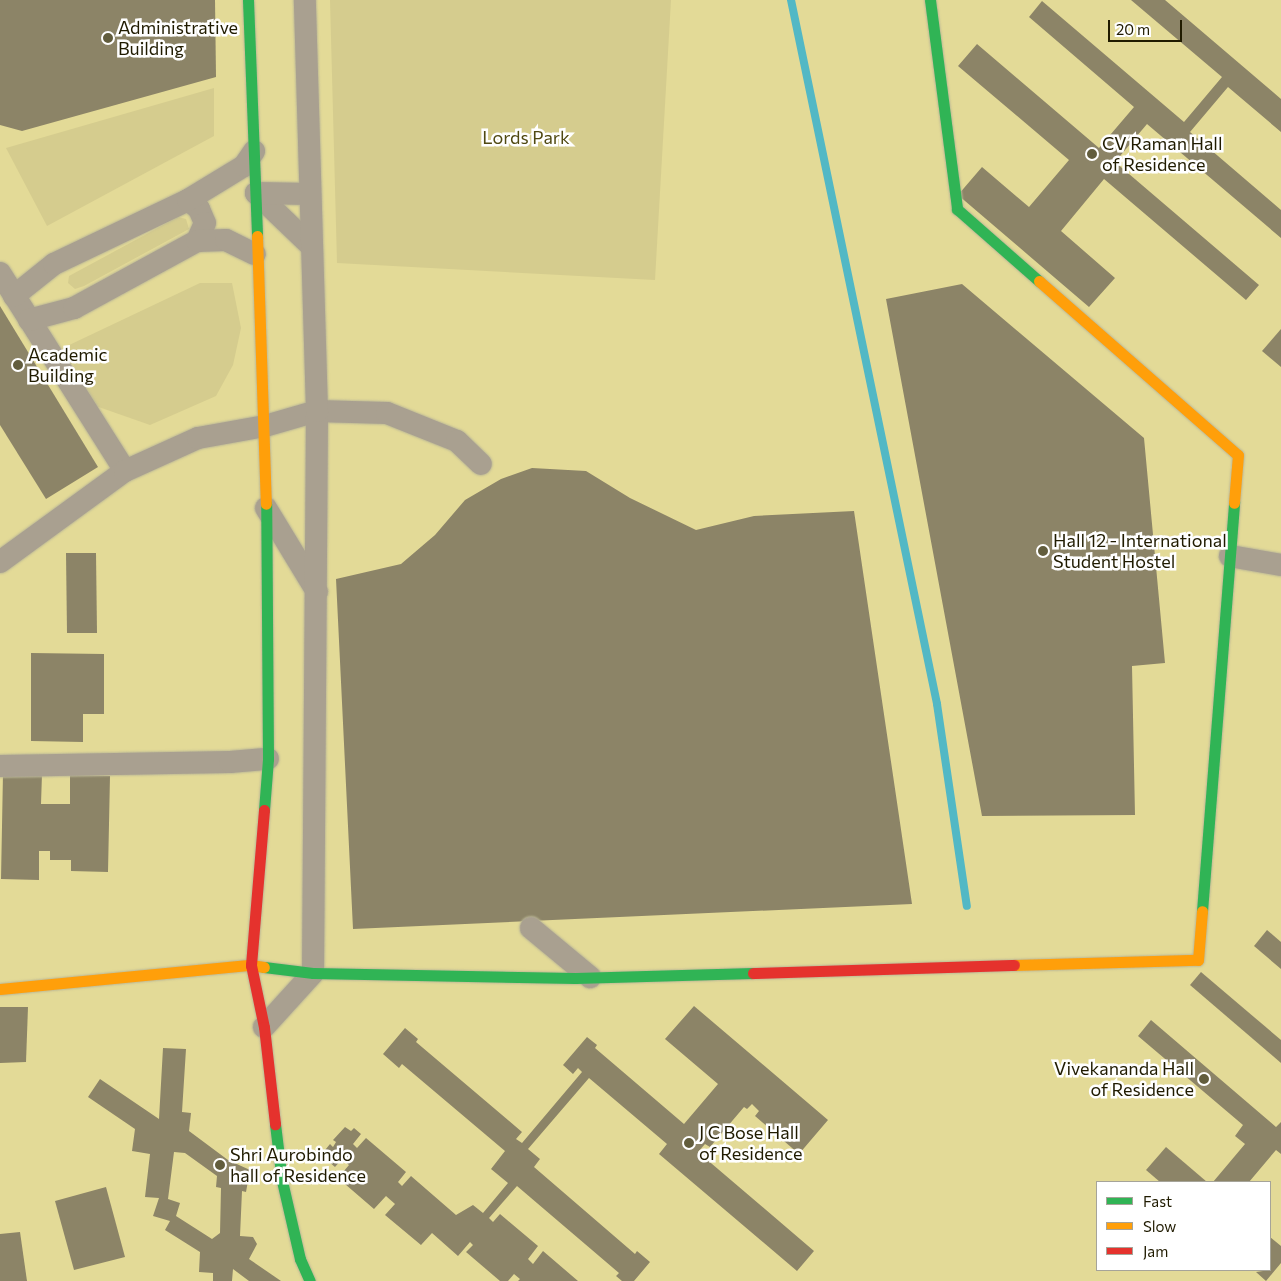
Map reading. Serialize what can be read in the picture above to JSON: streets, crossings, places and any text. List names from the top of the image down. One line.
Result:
{"parks":["Lords Park"],"places":["Administrative Building","CV Raman Hall of Residence","Academic Building","Hall 12 - International Student Hostel","Vivekananda Hall of Residence","J C Bose Hall of Residence","Shri Aurobindo hall of Residence"],"legend":["Fast","Slow","Jam"],"scale_bar":"20 m"}
